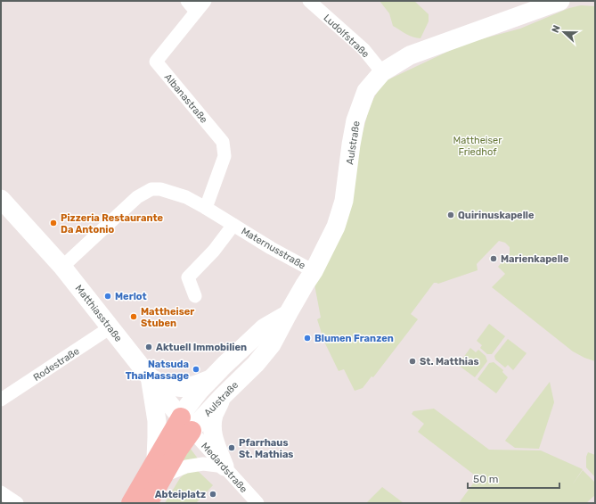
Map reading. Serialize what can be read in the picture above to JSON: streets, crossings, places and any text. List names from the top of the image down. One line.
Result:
{"streets":{"street":["Ludolfstraße","Albanastraße","Aulstraße","Maternusstraße","Matthiasstraße","Rodestraße","Medardstraße"]},"crossings":[["Ludolfstraße","Aulstraße"],["Albanastraße","Maternusstraße"],["Aulstraße","Maternusstraße"],["Aulstraße","Matthiasstraße"],["Aulstraße","Medardstraße"],["Maternusstraße","Matthiasstraße"],["Matthiasstraße","Rodestraße"],["Matthiasstraße","Medardstraße"]],"parks":["Mattheiser Friedhof"],"places":["Quirinuskapelle","Pizzeria Restaurante Da Antonio","Marienkapelle","Merlot","Mattheiser Stuben","Blumen Franzen","Aktuell Immobilien","St. Matthias","Natsuda ThaiMassage","Pfarrhaus St. Mathias","Abteiplatz"],"scale_bar":"50 m","north":"left"}
